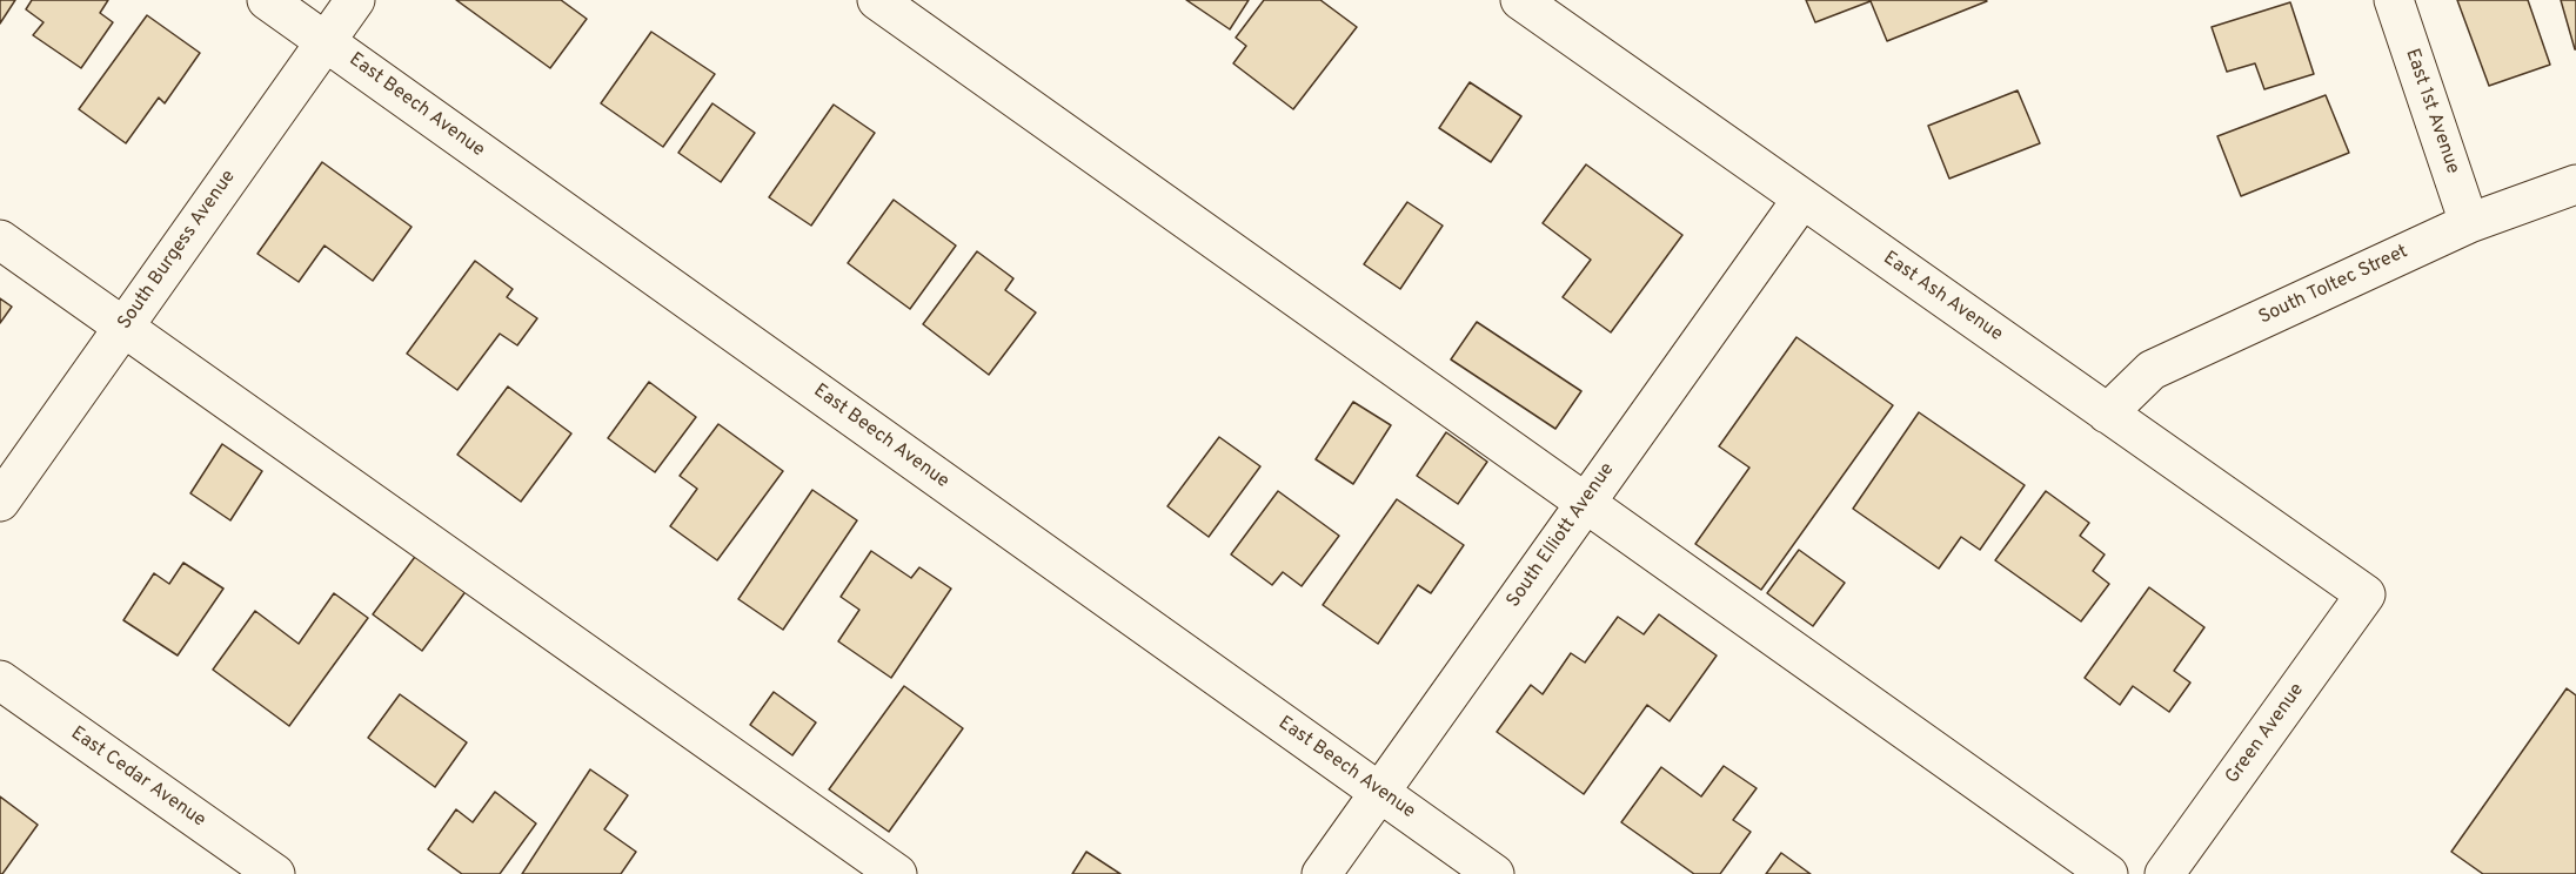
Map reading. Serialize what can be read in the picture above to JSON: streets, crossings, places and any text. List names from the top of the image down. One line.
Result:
{"streets":{"street":["East Beech Avenue","East 1st Avenue","South Burgess Avenue","South Toltec Street","East Ash Avenue","South Elliott Avenue","Green Avenue","East Cedar Avenue"]},"crossings":[["East Beech Avenue","South Burgess Avenue"],["East Beech Avenue","South Elliott Avenue"],["East 1st Avenue","South Toltec Street"],["South Toltec Street","East Ash Avenue"],["East Ash Avenue","South Elliott Avenue"],["East Ash Avenue","Green Avenue"]]}
